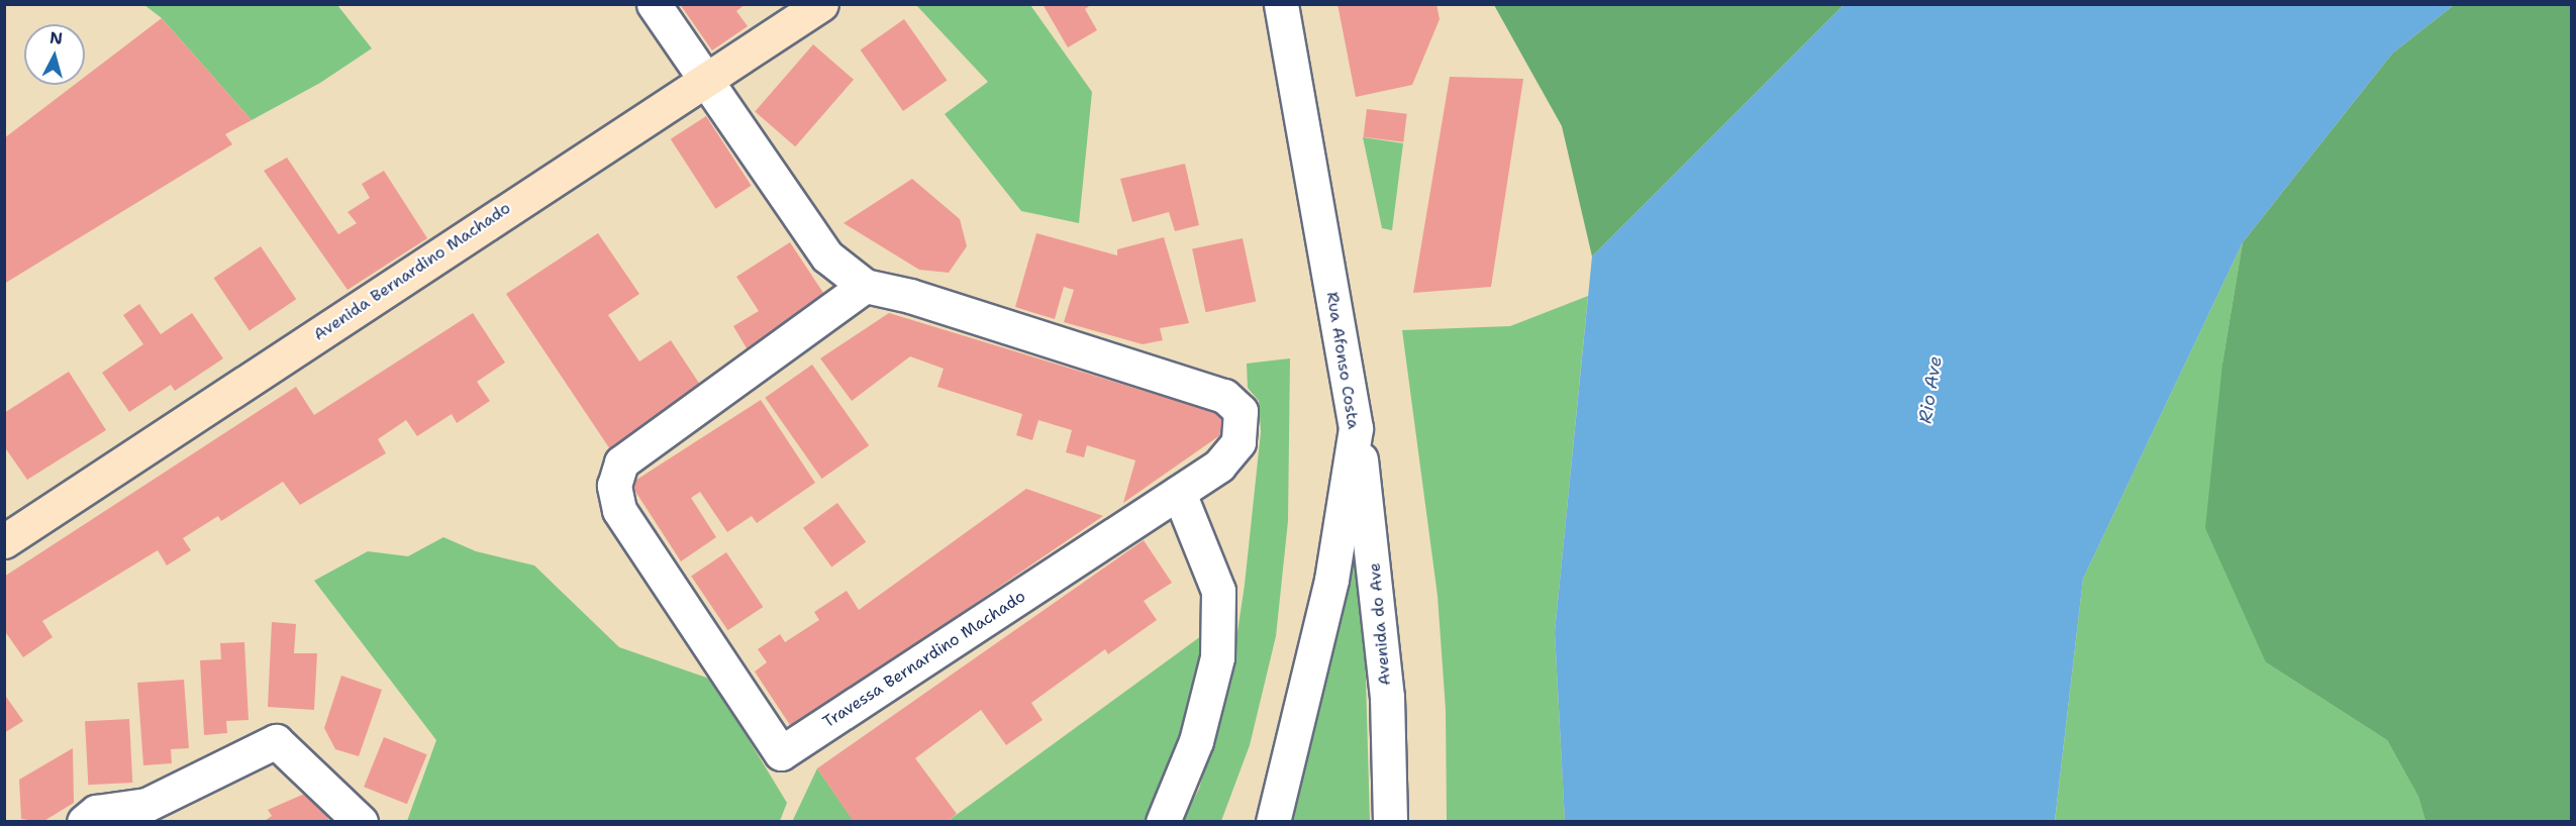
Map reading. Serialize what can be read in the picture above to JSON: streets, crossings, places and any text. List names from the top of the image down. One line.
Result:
{"streets":{"main road":["Avenida Bernardino Machado"],"street":["Rua Afonso Costa","Avenida do Ave","Travessa Bernardino Machado"]},"crossings":[["Avenida Bernardino Machado","Travessa Bernardino Machado"],["Rua Afonso Costa","Avenida do Ave"]],"water":["Rio Ave"],"north":"top"}
